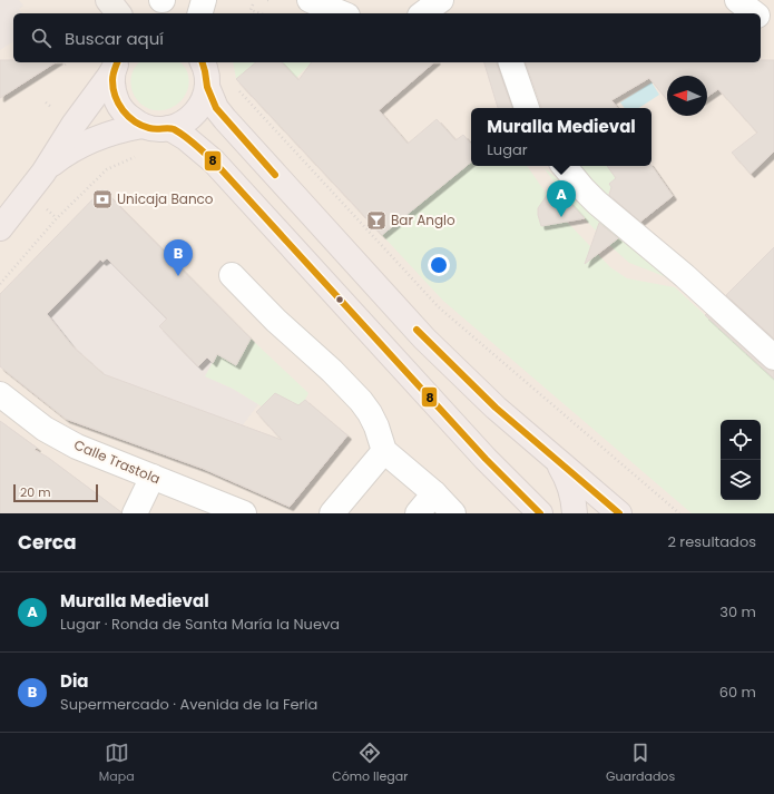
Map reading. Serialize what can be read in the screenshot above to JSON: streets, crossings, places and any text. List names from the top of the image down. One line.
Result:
{"streets":{"street":["Calle Trastola"]},"places":{"bank":["Unicaja Banco"],"bar":["Bar Anglo"]},"lines":["transit line 8"],"scale_bar":"20 m","north":"left","page":{"search":"Buscar aquí","popup":["Muralla Medieval","Lugar"],"pins":["A","B"],"scale":"20 m","heading":["Cerca","2 resultados"],"list":[{"mark":"A","name":"Muralla Medieval","note":"Lugar · Ronda de Santa María la Nueva","value":"30 m"},{"mark":"B","name":"Dia","note":"Supermercado · Avenida de la Feria","value":"60 m"}],"nav":["Mapa","Cómo llegar","Guardados"]}}
